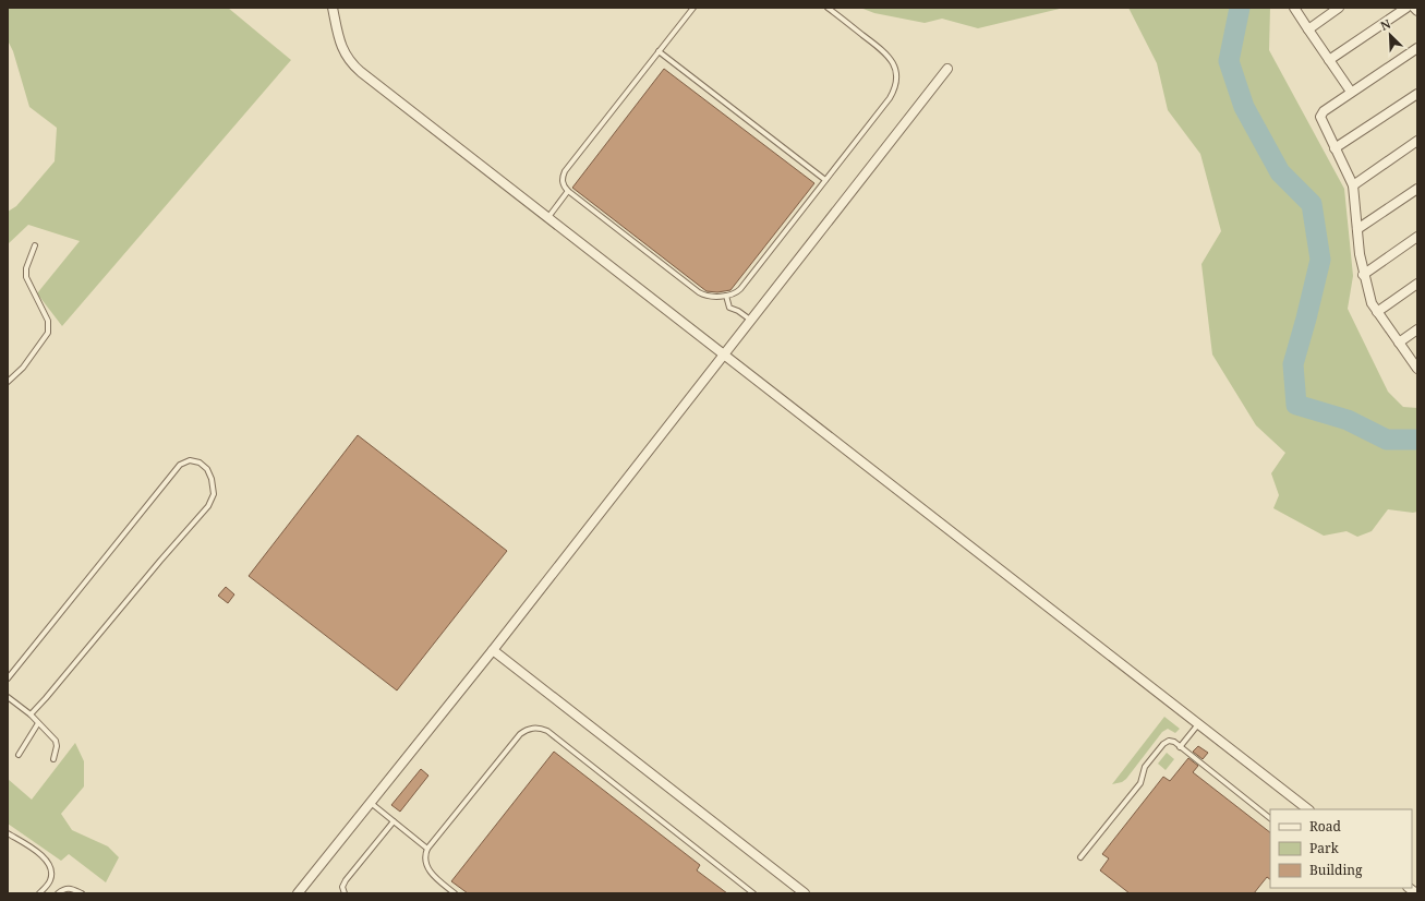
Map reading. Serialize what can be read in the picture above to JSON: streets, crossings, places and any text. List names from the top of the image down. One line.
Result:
{"legend":["Road","Park","Building"],"north":"top left"}
